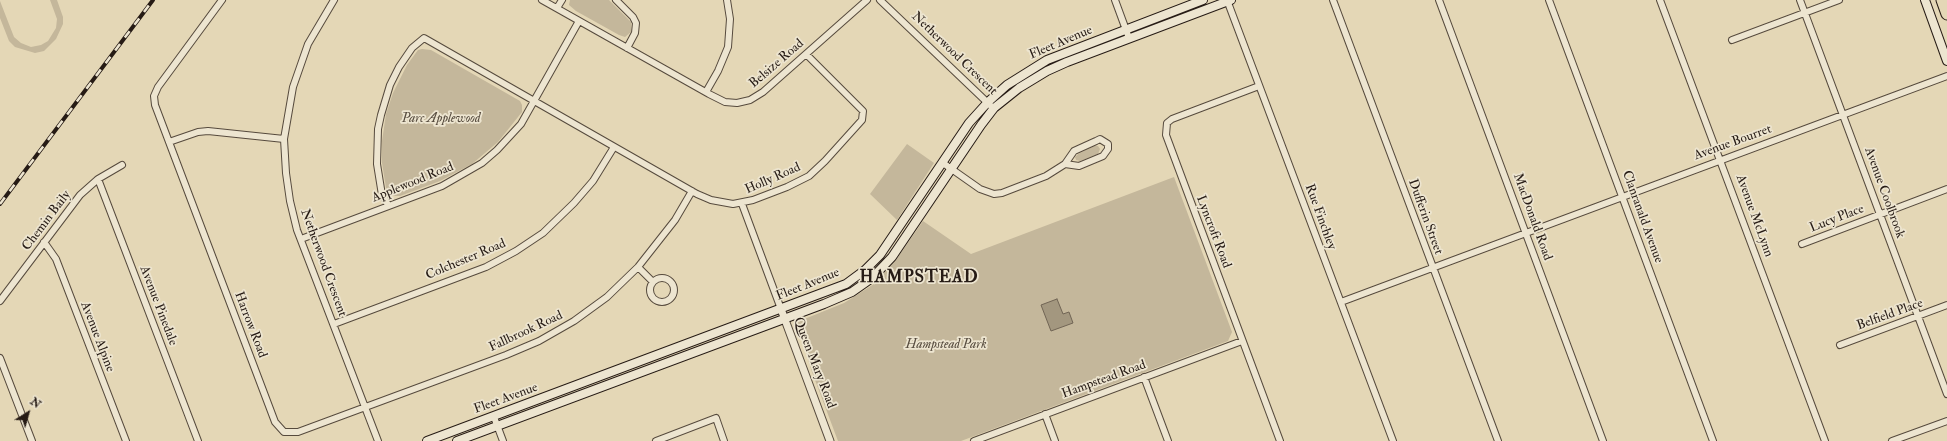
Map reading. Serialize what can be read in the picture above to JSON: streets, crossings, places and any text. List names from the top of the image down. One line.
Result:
{"streets":{"main road":["Fleet Avenue"],"street":["Netherwood Crescent","Belsize Road","Avenue Bourret","Holly Road","Applewood Road","Avenue Coolbrook","Avenue McLynn","Rue Finchley","Dufferin Street","MacDonald Road","Clanranald Avenue","Lucy Place","Chemin Baily","Lyncroft Road","Colchester Road","Avenue Pinedale","Belfield Place","Harrow Road","Fallbrook Road","Avenue Alpine","Queen Mary Road","Hampstead Road"]},"crossings":[["Fleet Avenue","Netherwood Crescent"],["Fleet Avenue","Rue Finchley"],["Fleet Avenue","Queen Mary Road"],["Netherwood Crescent","Applewood Road"],["Netherwood Crescent","Colchester Road"],["Netherwood Crescent","Harrow Road"],["Netherwood Crescent","Fallbrook Road"],["Belsize Road","Holly Road"],["Belsize Road","Applewood Road"],["Avenue Bourret","Avenue Coolbrook"],["Avenue Bourret","Avenue McLynn"],["Avenue Bourret","MacDonald Road"],["Avenue Bourret","Clanranald Avenue"],["Holly Road","Applewood Road"],["Holly Road","Colchester Road"],["Holly Road","Fallbrook Road"],["Holly Road","Queen Mary Road"],["Avenue Coolbrook","Lucy Place"],["Avenue Coolbrook","Belfield Place"],["Rue Finchley","Lyncroft Road"],["Chemin Baily","Avenue Pinedale"],["Chemin Baily","Avenue Alpine"],["Lyncroft Road","Hampstead Road"],["Harrow Road","Fallbrook Road"]],"districts":["HAMPSTEAD"],"parks":["Parc Applewood","Hampstead Park"],"north":"top right"}
